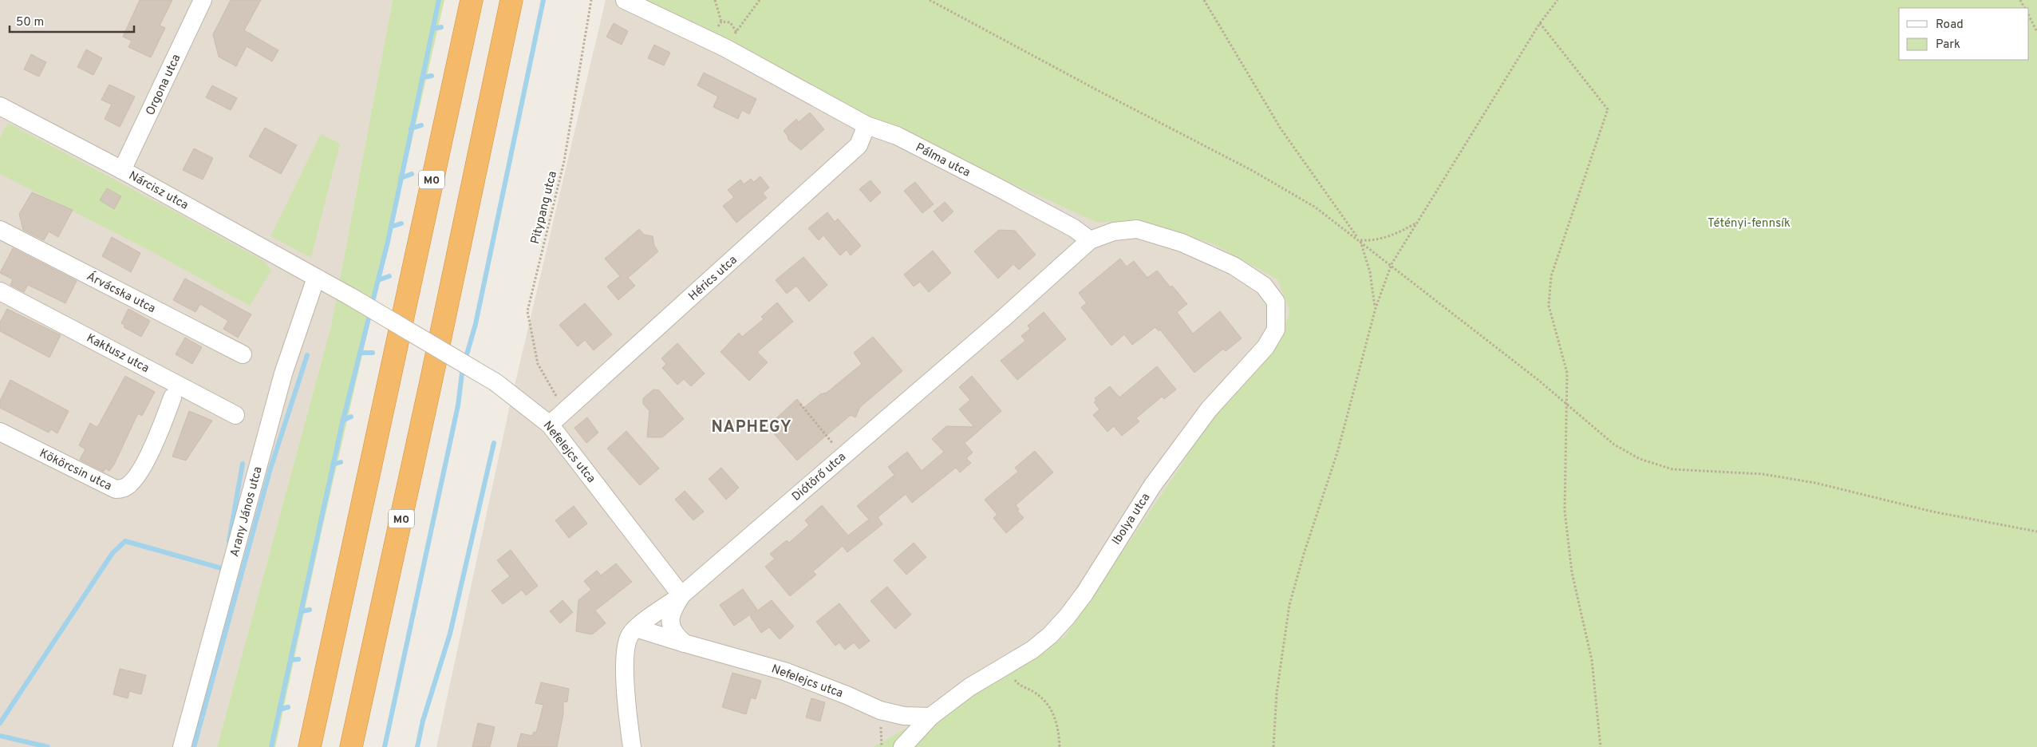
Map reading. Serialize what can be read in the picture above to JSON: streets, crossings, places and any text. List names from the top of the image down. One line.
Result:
{"streets":{"highway":["M0"],"street":["Orgona utca","Pálma utca","Nárcisz utca","Hérics utca","Árvácska utca","Kaktusz utca","Nefelejcs utca","Kökörcsin utca","Diótörő utca","Arany János utca","Ibolya utca"],"path":["Pitypang utca"]},"crossings":[["Orgona utca","Nárcisz utca"],["Pálma utca","Hérics utca"],["Pálma utca","Diótörő utca"],["Pálma utca","Ibolya utca"],["Nárcisz utca","Nefelejcs utca"],["Nárcisz utca","Arany János utca"],["Pitypang utca","Hérics utca"],["Hérics utca","Nefelejcs utca"],["Nefelejcs utca","Diótörő utca"],["Nefelejcs utca","Arany János utca"],["Nefelejcs utca","Ibolya utca"],["Diótörő utca","Ibolya utca"]],"districts":["NAPHEGY"],"parks":["Tétényi-fennsík"],"legend":["Road","Park"],"scale_bar":"50 m"}
